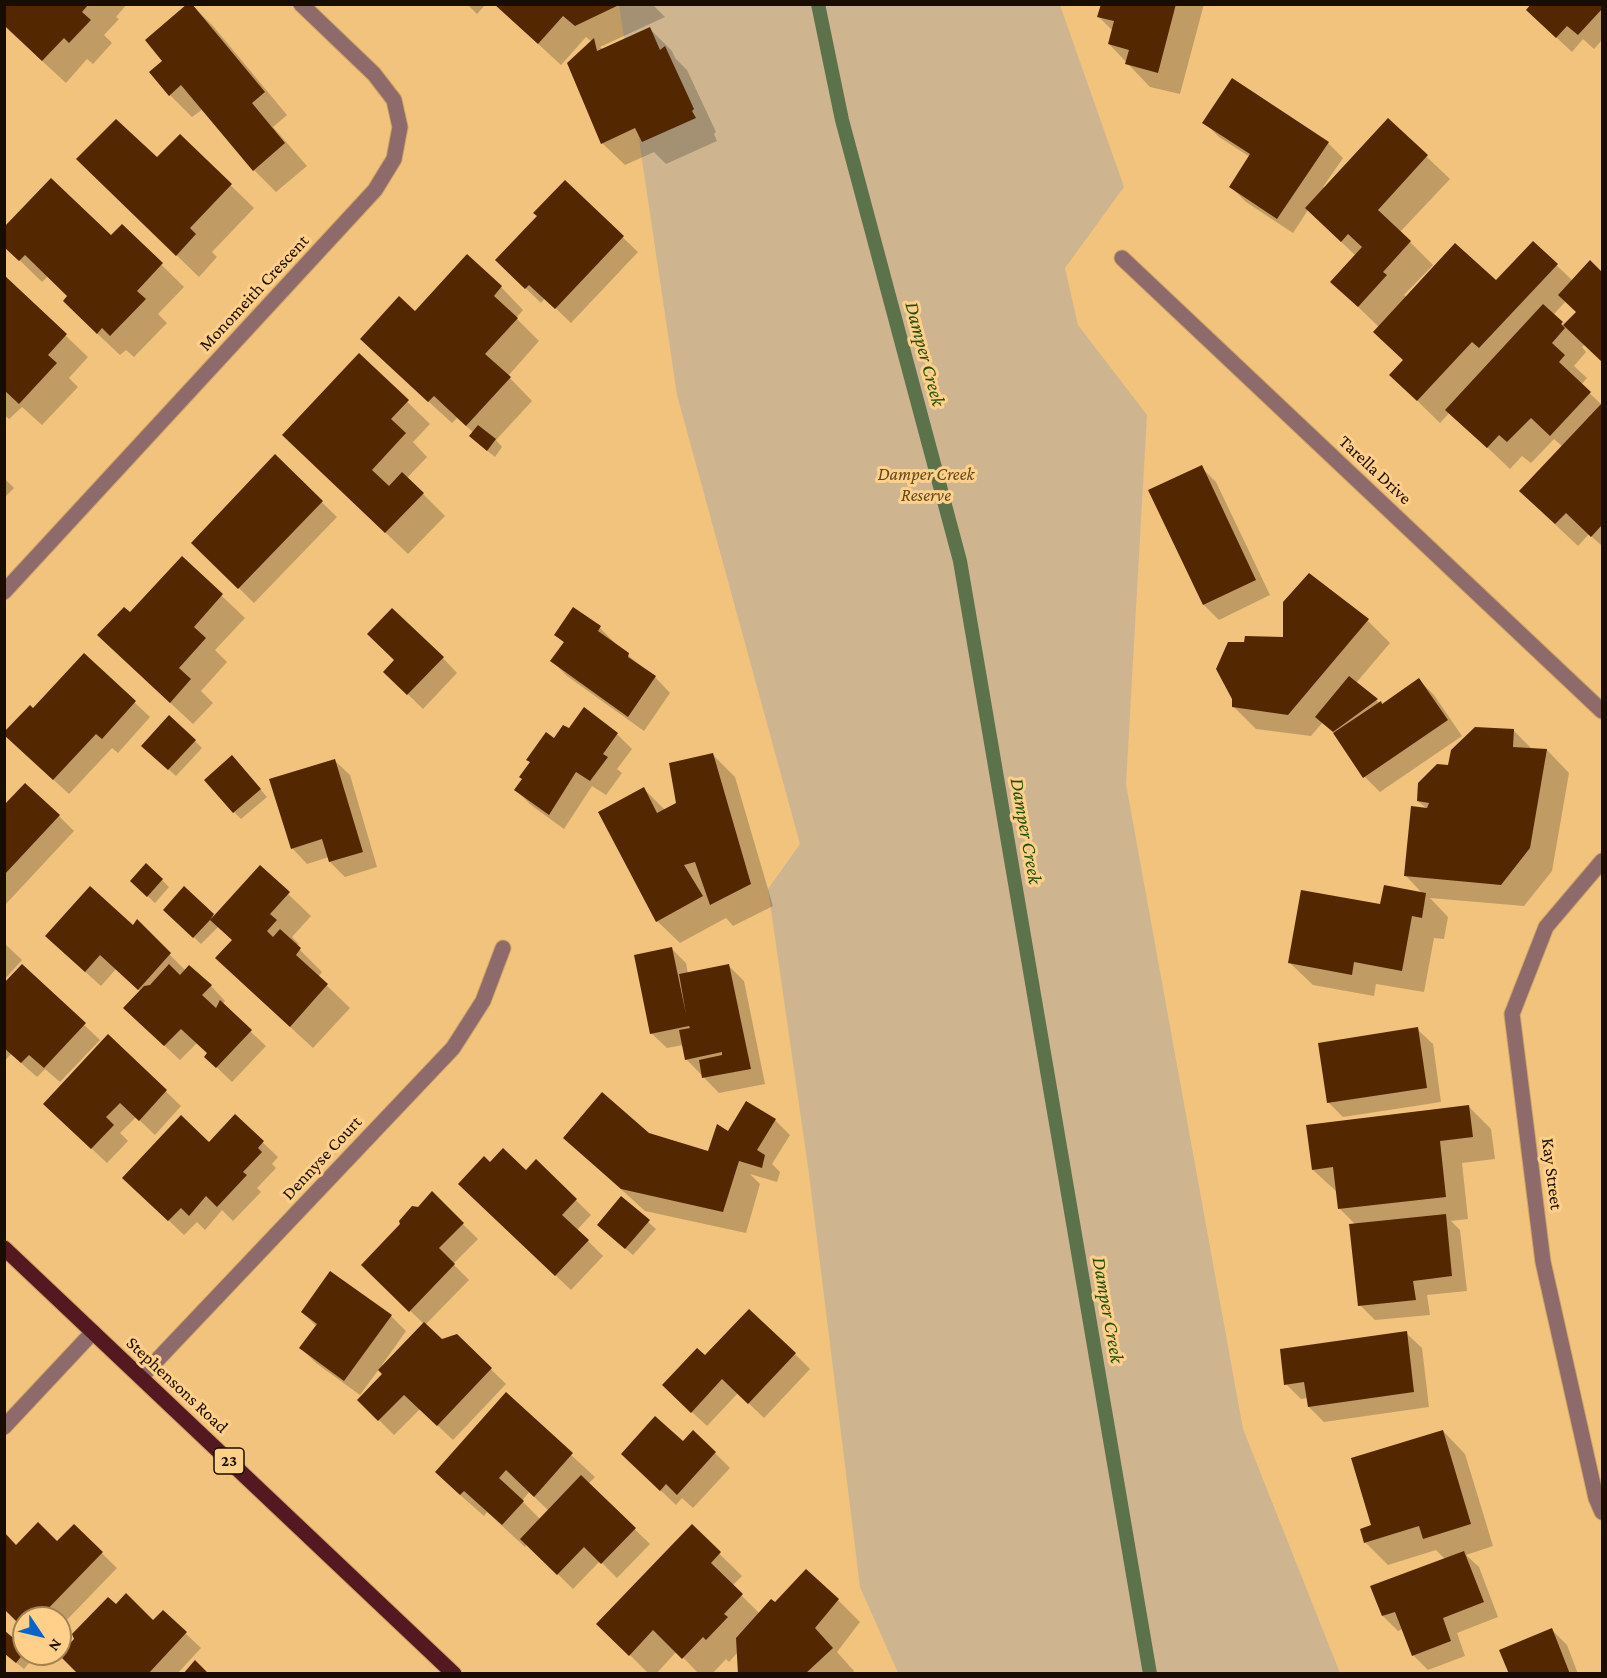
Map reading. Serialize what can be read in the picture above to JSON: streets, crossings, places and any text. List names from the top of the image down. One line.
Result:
{"streets":{"main road":["Stephensons Road","23"],"street":["Monomeith Crescent","Tarella Drive","Dennyse Court","Kay Street"]},"crossings":[["Dennyse Court","Stephensons Road"]],"water":["Damper Creek"],"parks":["Damper Creek Reserve"],"north":"bottom right"}
